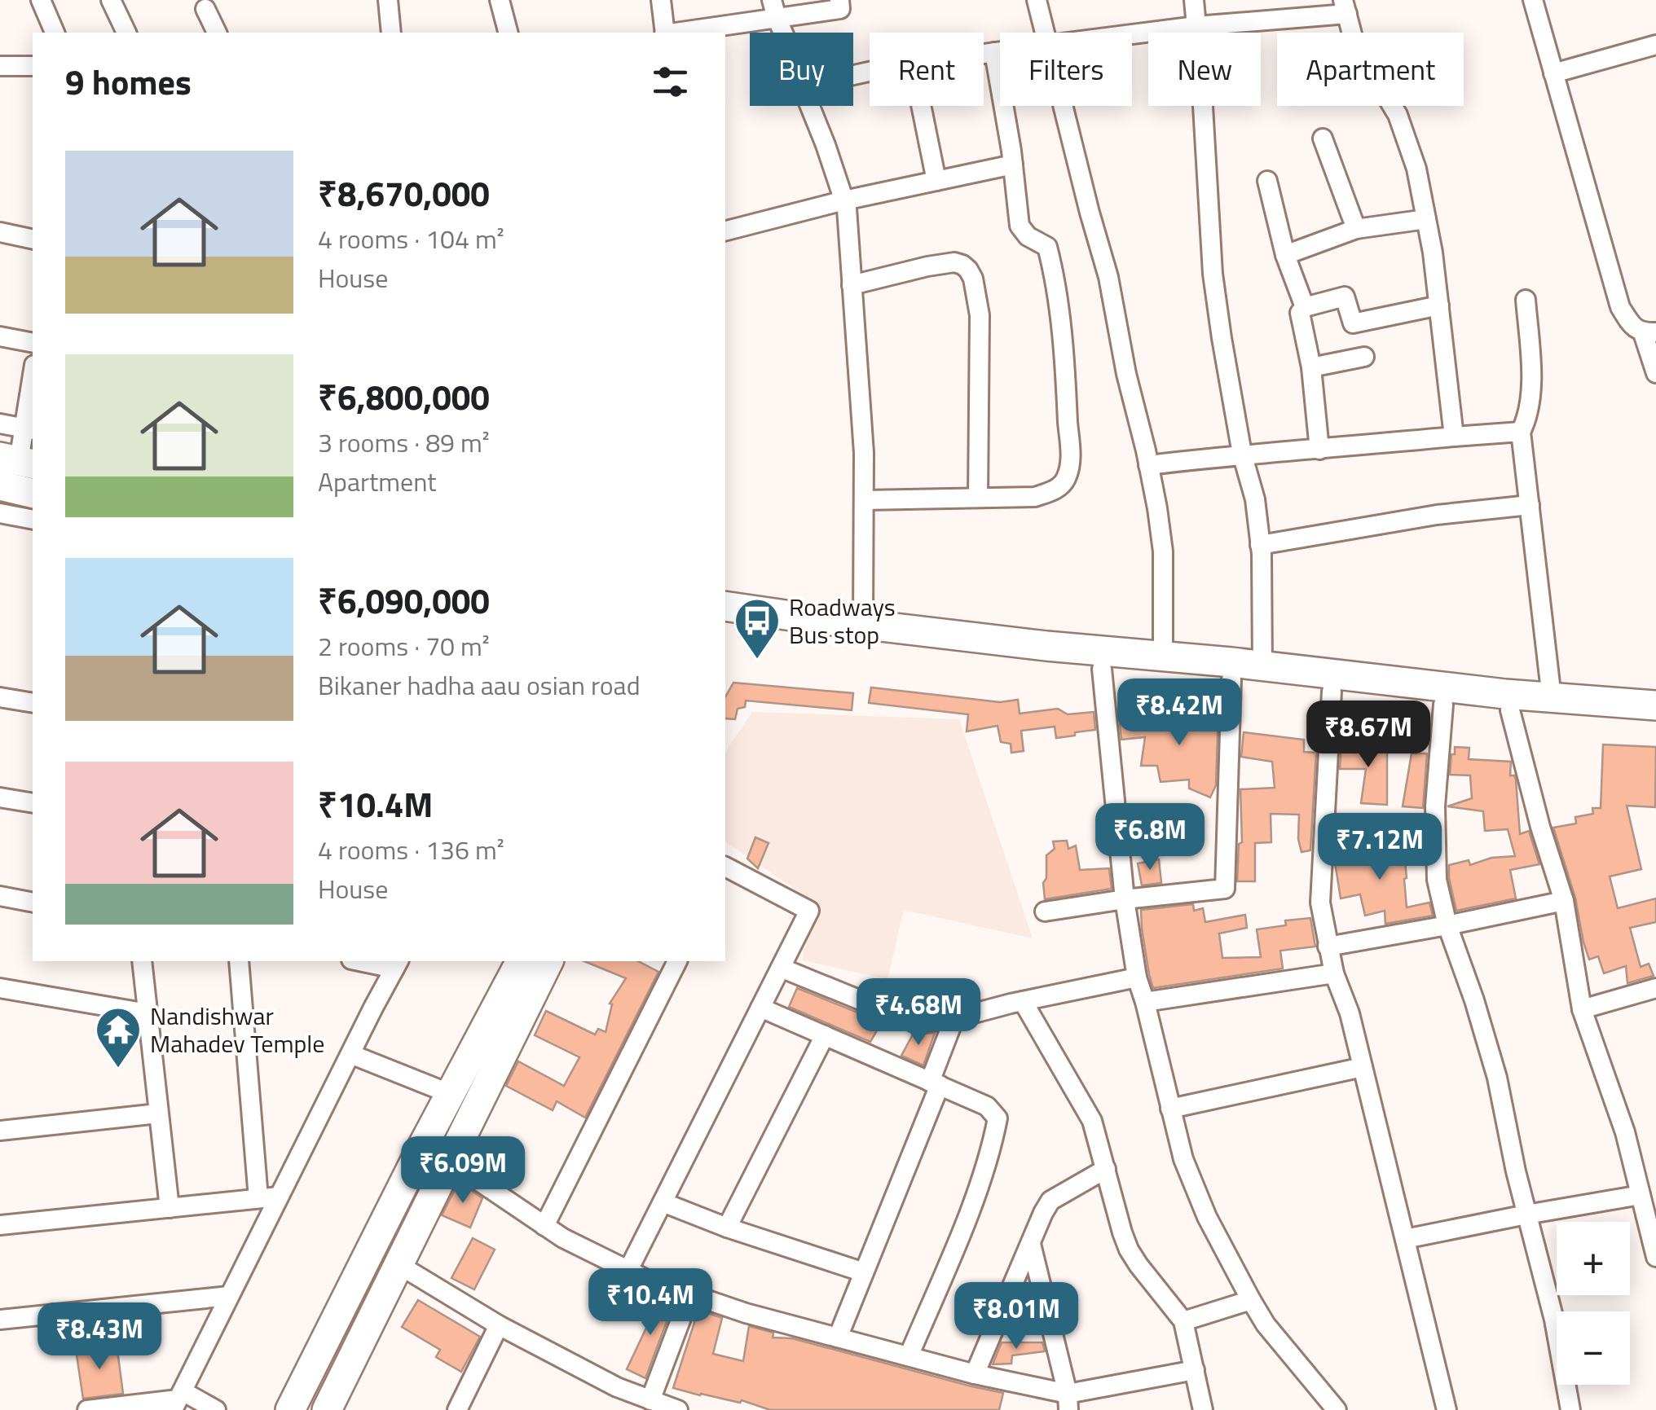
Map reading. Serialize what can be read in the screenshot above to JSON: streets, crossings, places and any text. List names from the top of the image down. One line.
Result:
{"places":{"bus stop":["Roadways Bus stop"],"temple":["Nandishwar Mahadev Temple"]},"page":{"chip":["Buy","Rent","Filters","New","Apartment"],"heading":"9 homes","list":[{"name":"₹8,670,000","note":"4 rooms · 104 m² · House"},{"name":"₹6,800,000","note":"3 rooms · 89 m² · Apartment"},{"name":"₹6,090,000","note":"2 rooms · 70 m² · Bikaner hadha aau osian road"},{"name":"₹10.4M","note":"4 rooms · 136 m² · House"}],"price":["₹8.42M","₹8.67M","₹6.8M","₹7.12M","₹4.68M","₹6.09M","₹10.4M","₹8.01M","₹8.43M"],"map_buttons":["+","−"]}}
